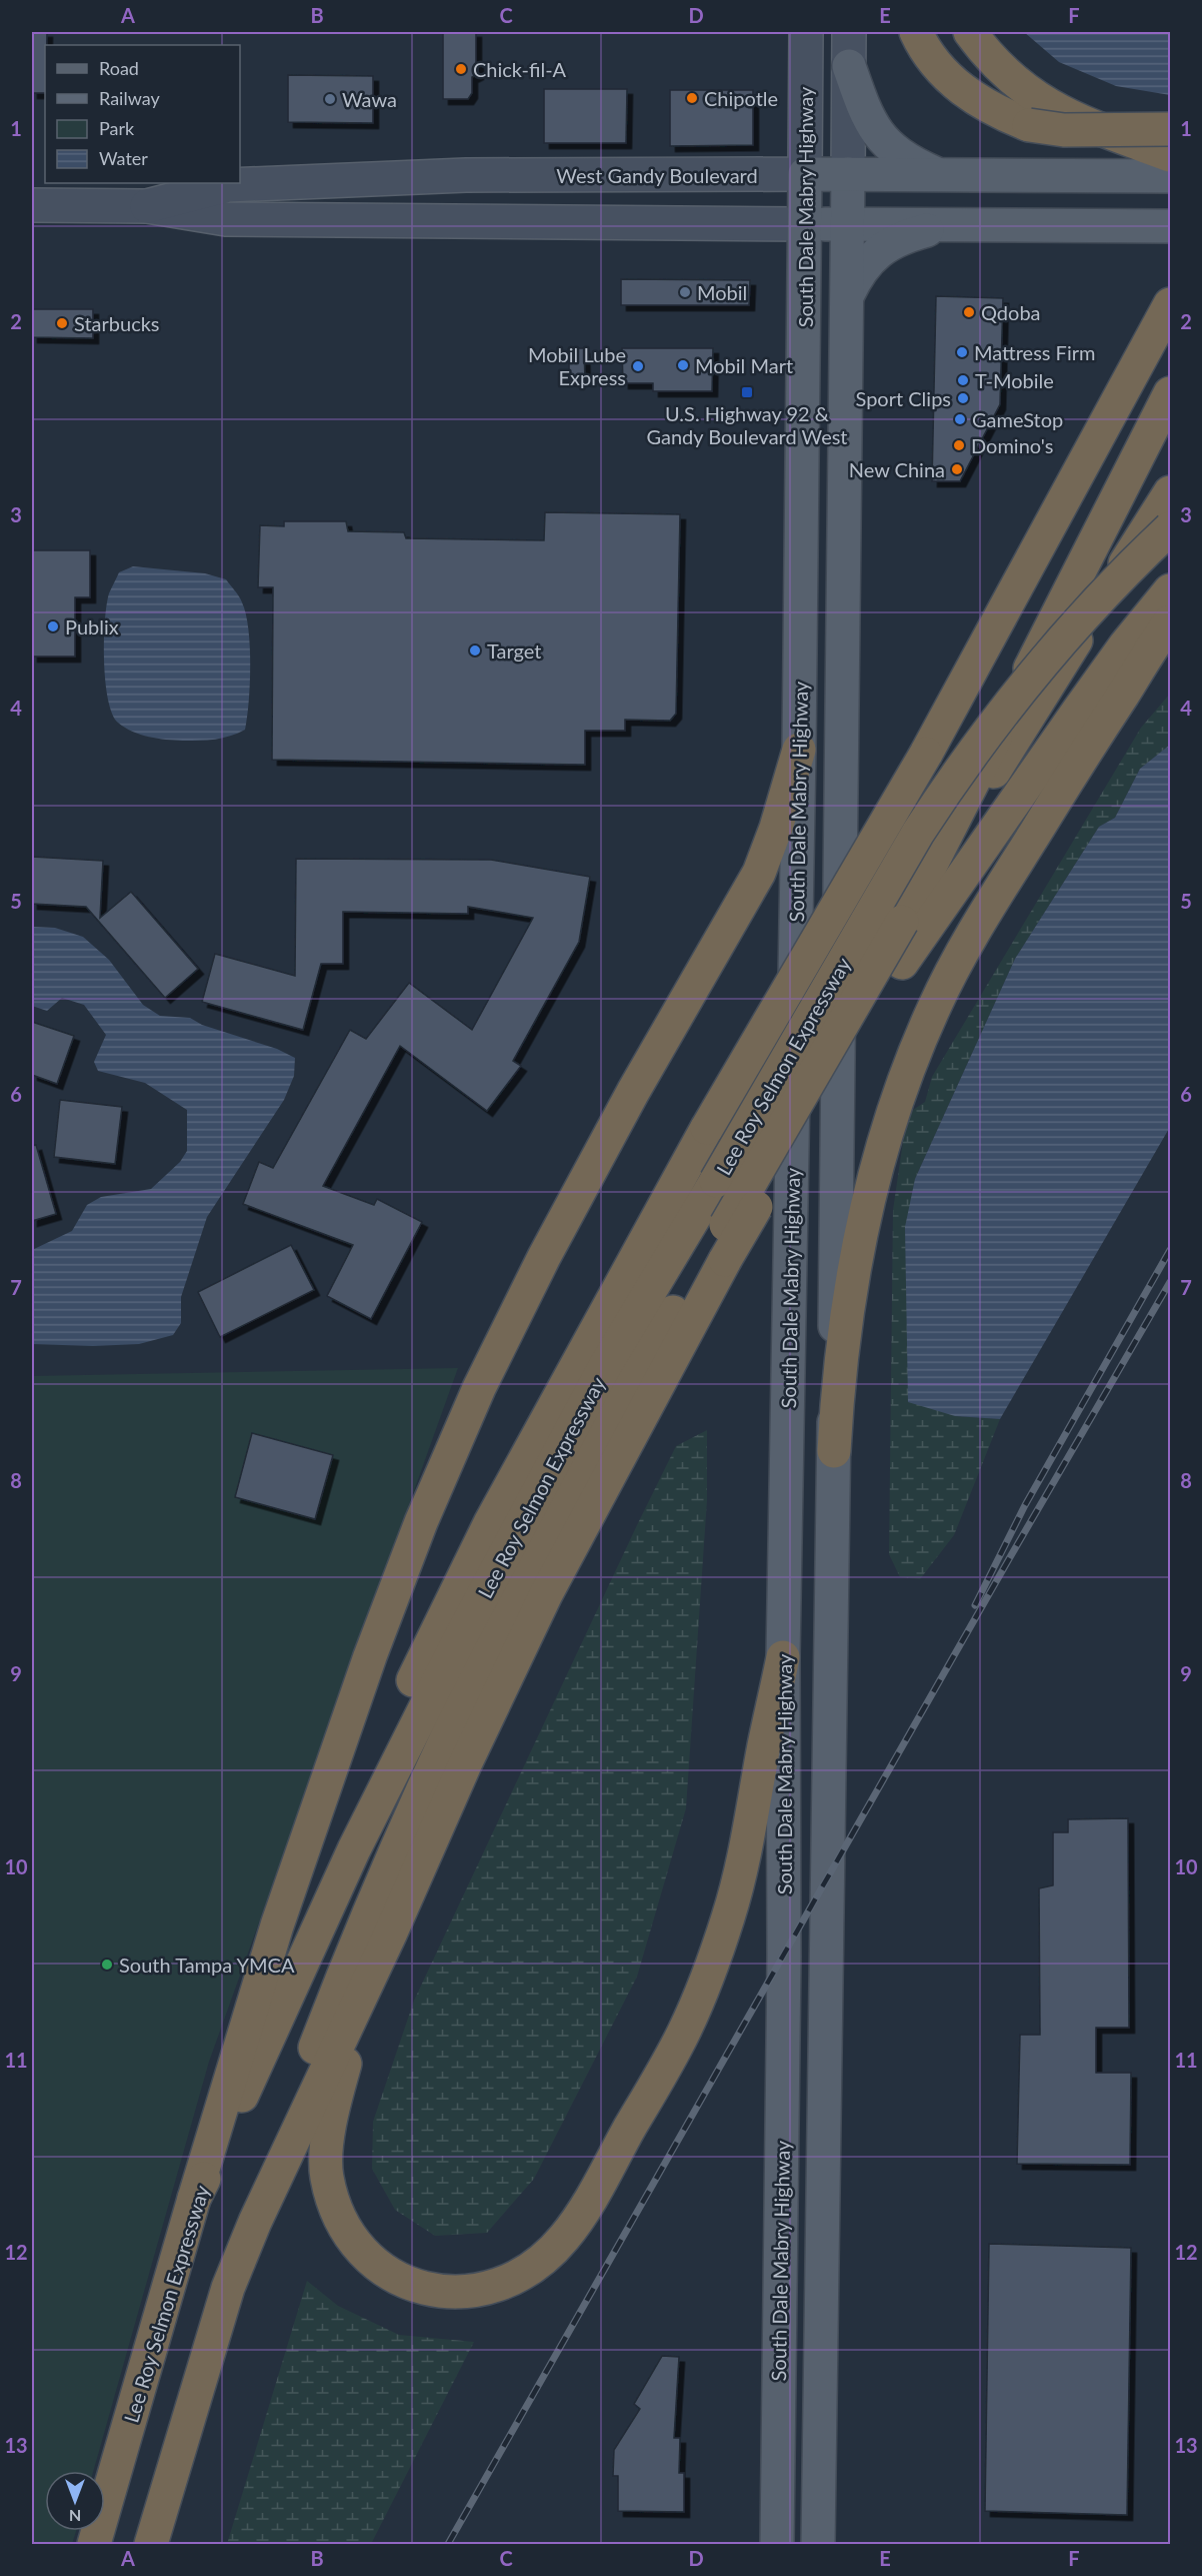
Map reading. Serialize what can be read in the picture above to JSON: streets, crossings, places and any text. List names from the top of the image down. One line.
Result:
{"streets":{"highway":["Lee Roy Selmon Expressway"],"main road":["West Gandy Boulevard","South Dale Mabry Highway"]},"crossings":[["West Gandy Boulevard","South Dale Mabry Highway"]],"places":{"other":["Chick-fil-A","Chipotle","Wawa","Mobil","Qdoba","Starbucks","Mattress Firm","Mobil Mart","Mobil Lube Express","T-Mobile","Sport Clips","GameStop","Domino's","New China","Publix","Target","South Tampa YMCA"],"transit":["U.S. Highway 92 & Gandy Boulevard West"]},"legend":["Road","Railway","Park","Water"],"north":"bottom","grid":{"columns":["A","B","C","D","E","F"],"rows":["1","2","3","4","5","6","7","8","9","10","11","12","13"]}}
